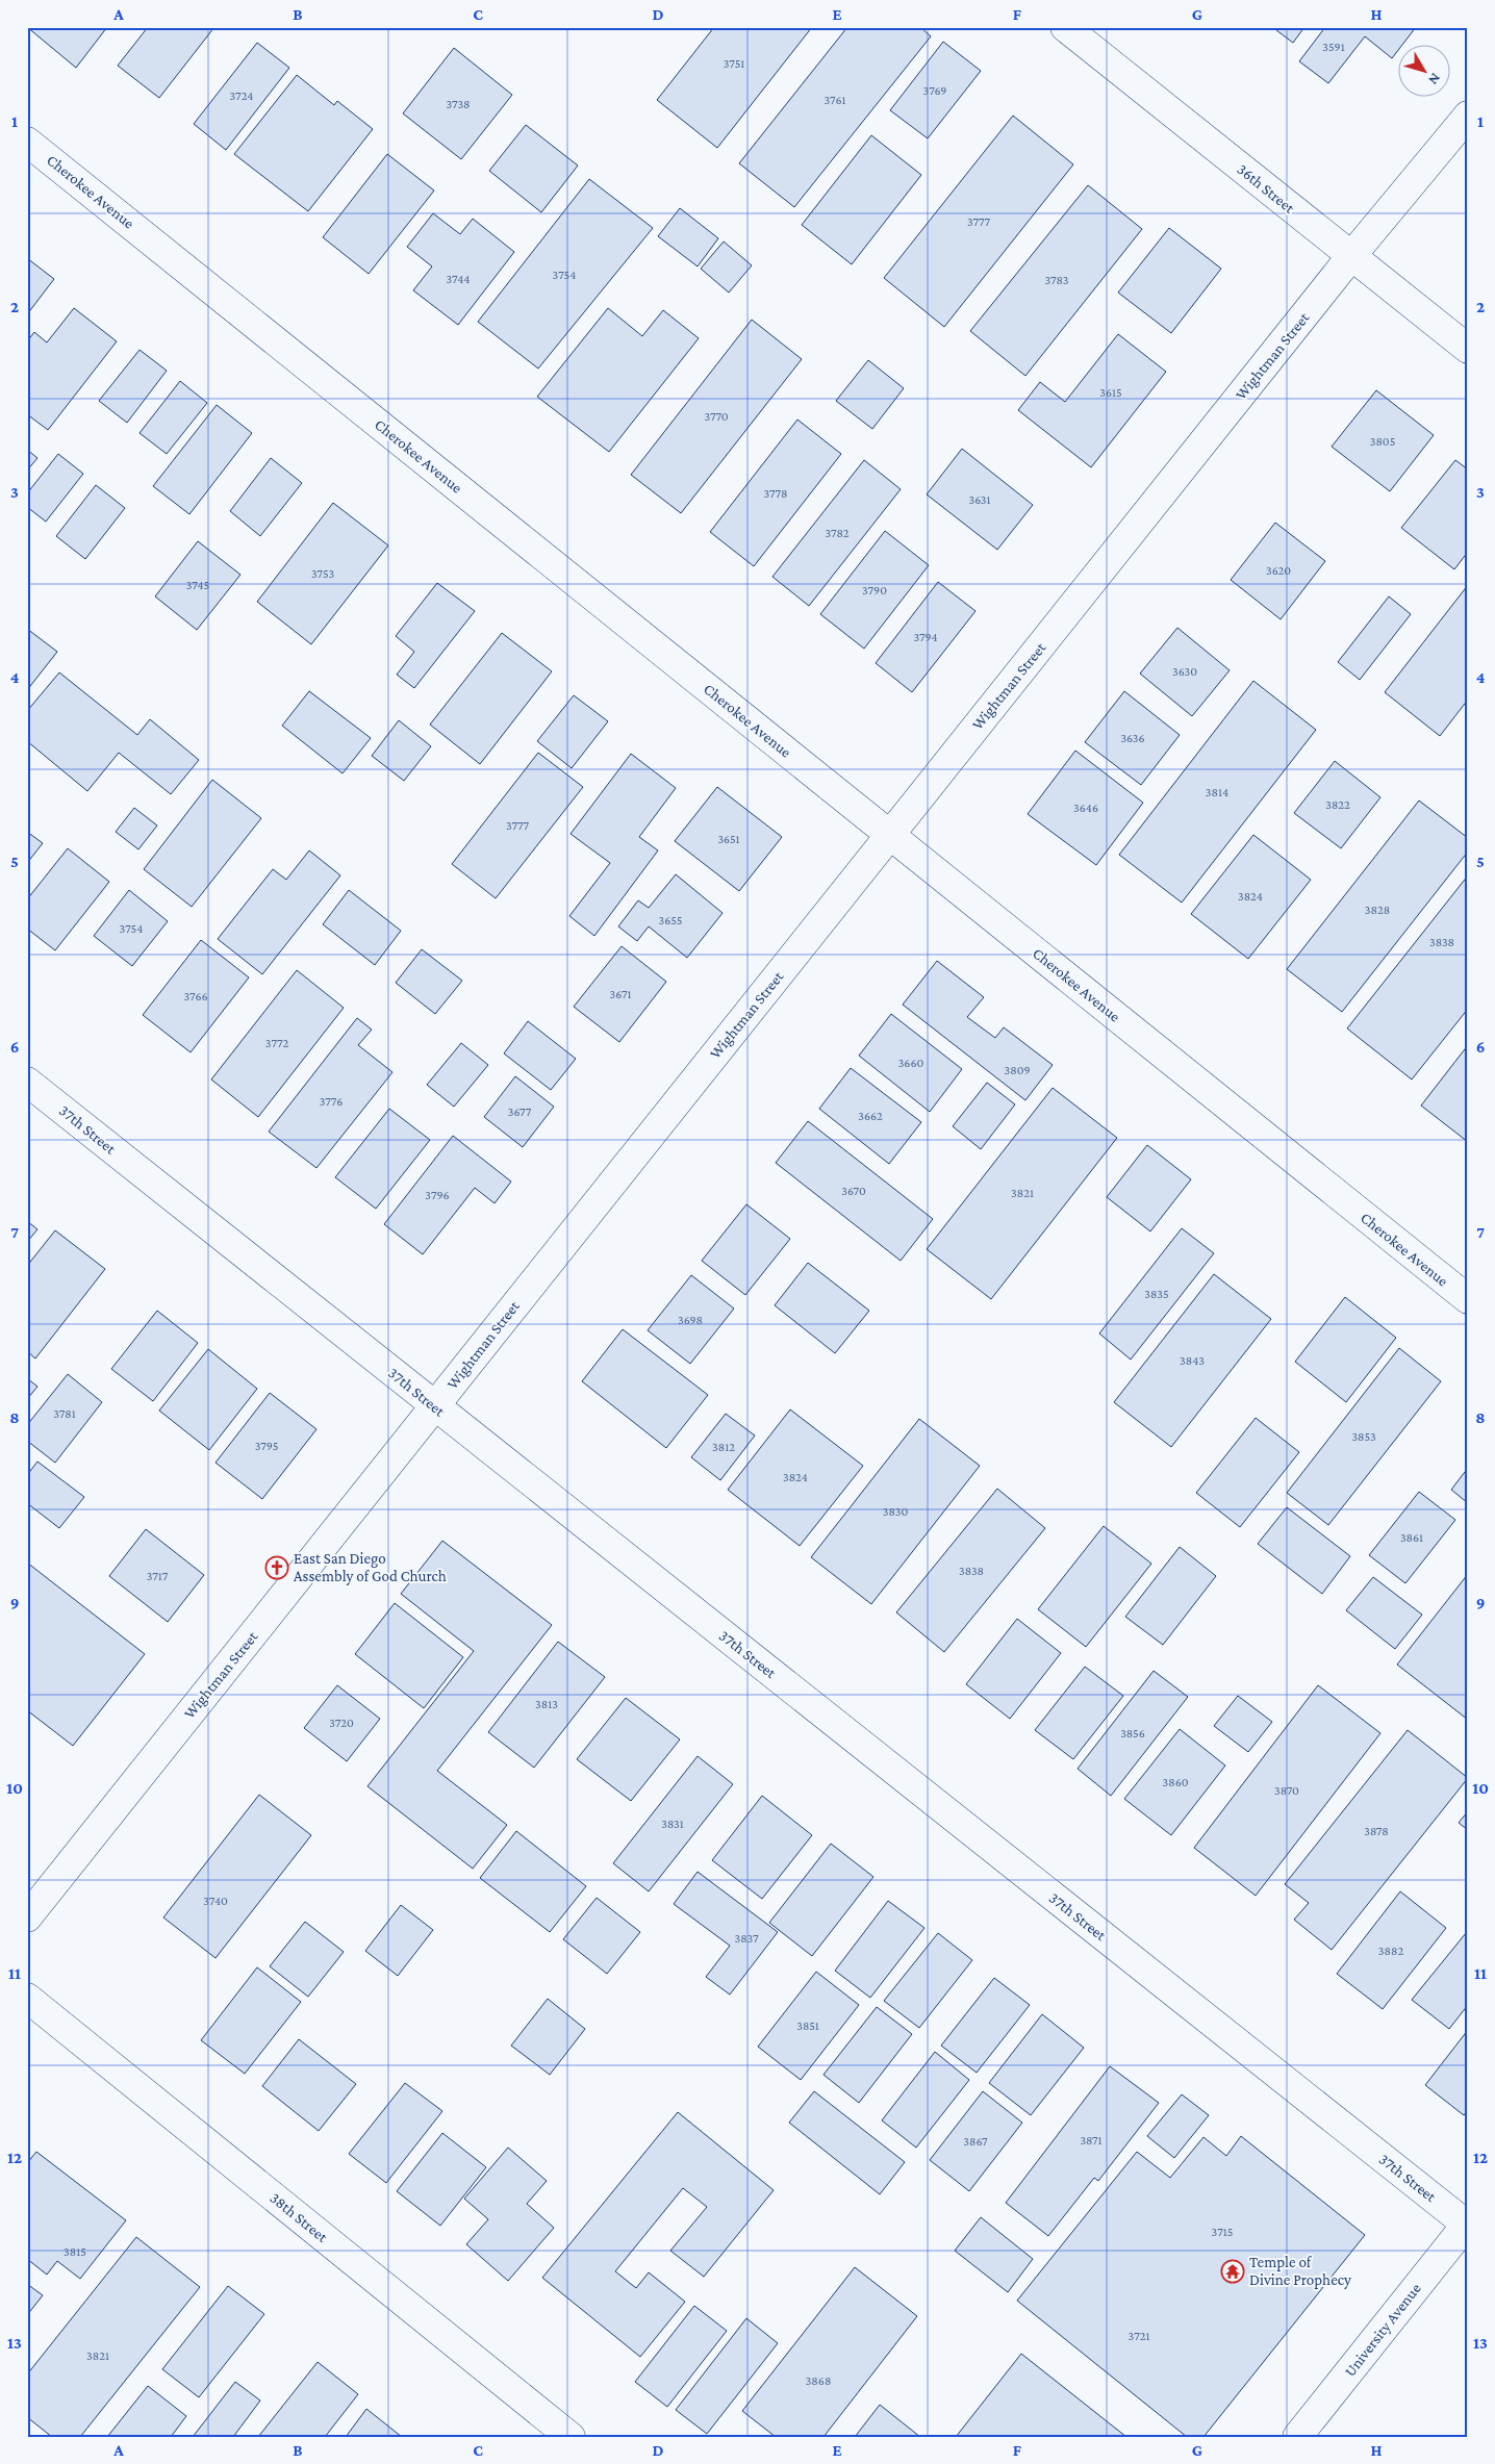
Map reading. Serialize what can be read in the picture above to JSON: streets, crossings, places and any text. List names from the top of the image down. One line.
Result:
{"streets":{"street":["36th Street","Cherokee Avenue","Wightman Street","37th Street","38th Street","University Avenue"]},"crossings":[["36th Street","Wightman Street"],["Cherokee Avenue","Wightman Street"],["Wightman Street","37th Street"],["37th Street","University Avenue"]],"places":{"church":["East San Diego Assembly of God Church"],"temple":["Temple of Divine Prophecy"]},"house_numbers":["3591","3751","3769","3724","3761","3738","3777","3754","3744","3783","3615","3770","3805","3778","3631","3782","3620","3753","3745","3790","3794","3630","3636","3814","3822","3646","3777","3651","3824","3828","3655","3754","3838","3671","3766","3772","3660","3809","3776","3677","3662","3670","3821","3796","3835","3698","3843","3781","3853","3795","3812","3824","3830","3861","3838","3717","3813","3720","3856","3860","3870","3831","3878","3740","3837","3882","3851","3871","3867","3715","3815","3721","3821","3868"],"north":"bottom right","grid":{"columns":["A","B","C","D","E","F","G","H"],"rows":["1","2","3","4","5","6","7","8","9","10","11","12","13"]}}
